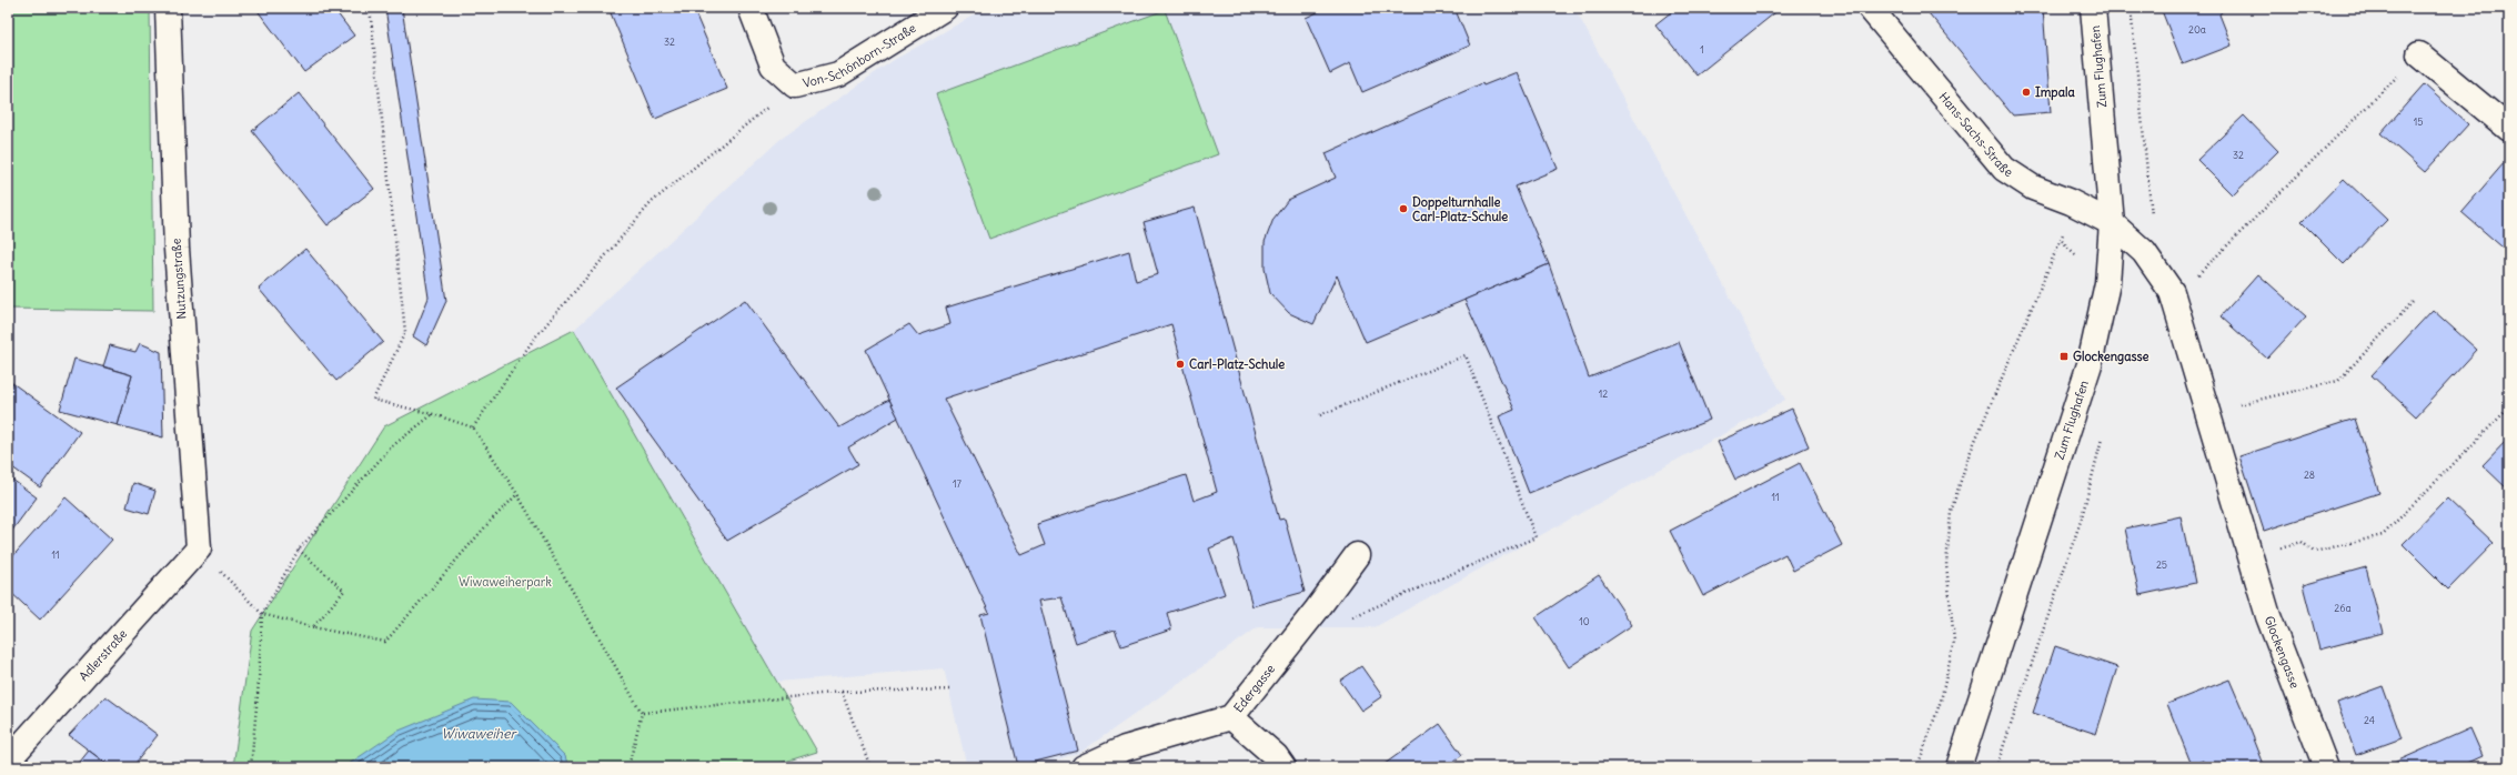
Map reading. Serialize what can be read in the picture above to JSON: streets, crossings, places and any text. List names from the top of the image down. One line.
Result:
{"streets":{"street":["Von-Schönborn-Straße","Zum Flughafen","Hans-Sachs-Straße","Nutzungstraße","Glockengasse","Adlerstraße","Edergasse"]},"crossings":[["Zum Flughafen","Hans-Sachs-Straße"],["Zum Flughafen","Glockengasse"],["Hans-Sachs-Straße","Glockengasse"],["Nutzungstraße","Adlerstraße"]],"water":["Wiwaweiher"],"parks":["Wiwaweiherpark"],"places":{"other":["Impala","Doppelturnhalle Carl-Platz-Schule","Carl-Platz-Schule"],"transit":["Glockengasse"]},"house_numbers":["20a","32","1","15","32","12","28","17","11","11","25","26a","10","24"]}
